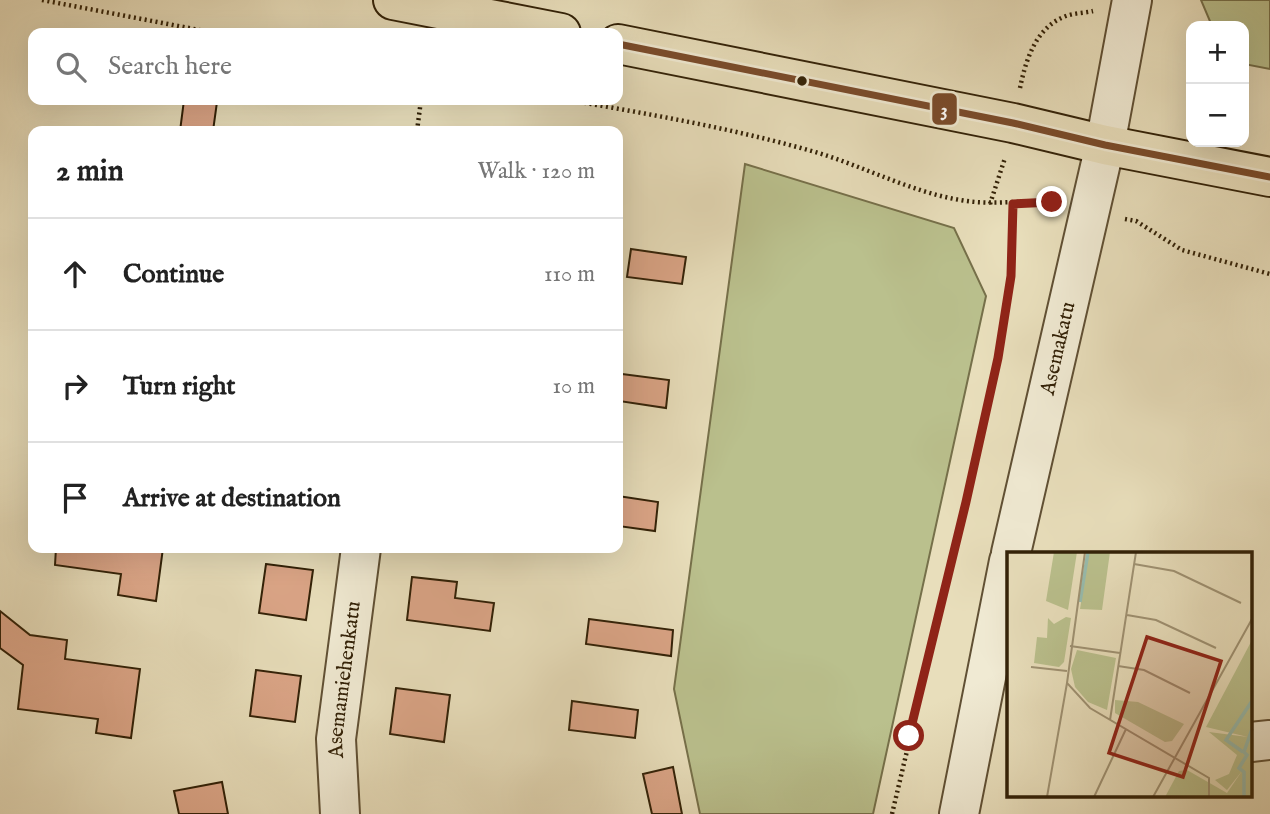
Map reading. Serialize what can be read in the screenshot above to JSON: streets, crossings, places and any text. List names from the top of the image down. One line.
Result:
{"streets":{"street":["Asemakatu","Asemamiehenkatu"]},"lines":["transit line 3"],"page":{"map_buttons":["+","−"],"search":"Search here","heading":["2 min","Walk · 120 m"],"list":[["Continue","110 m"],["Turn right","10 m"],"Arrive at destination"]}}
